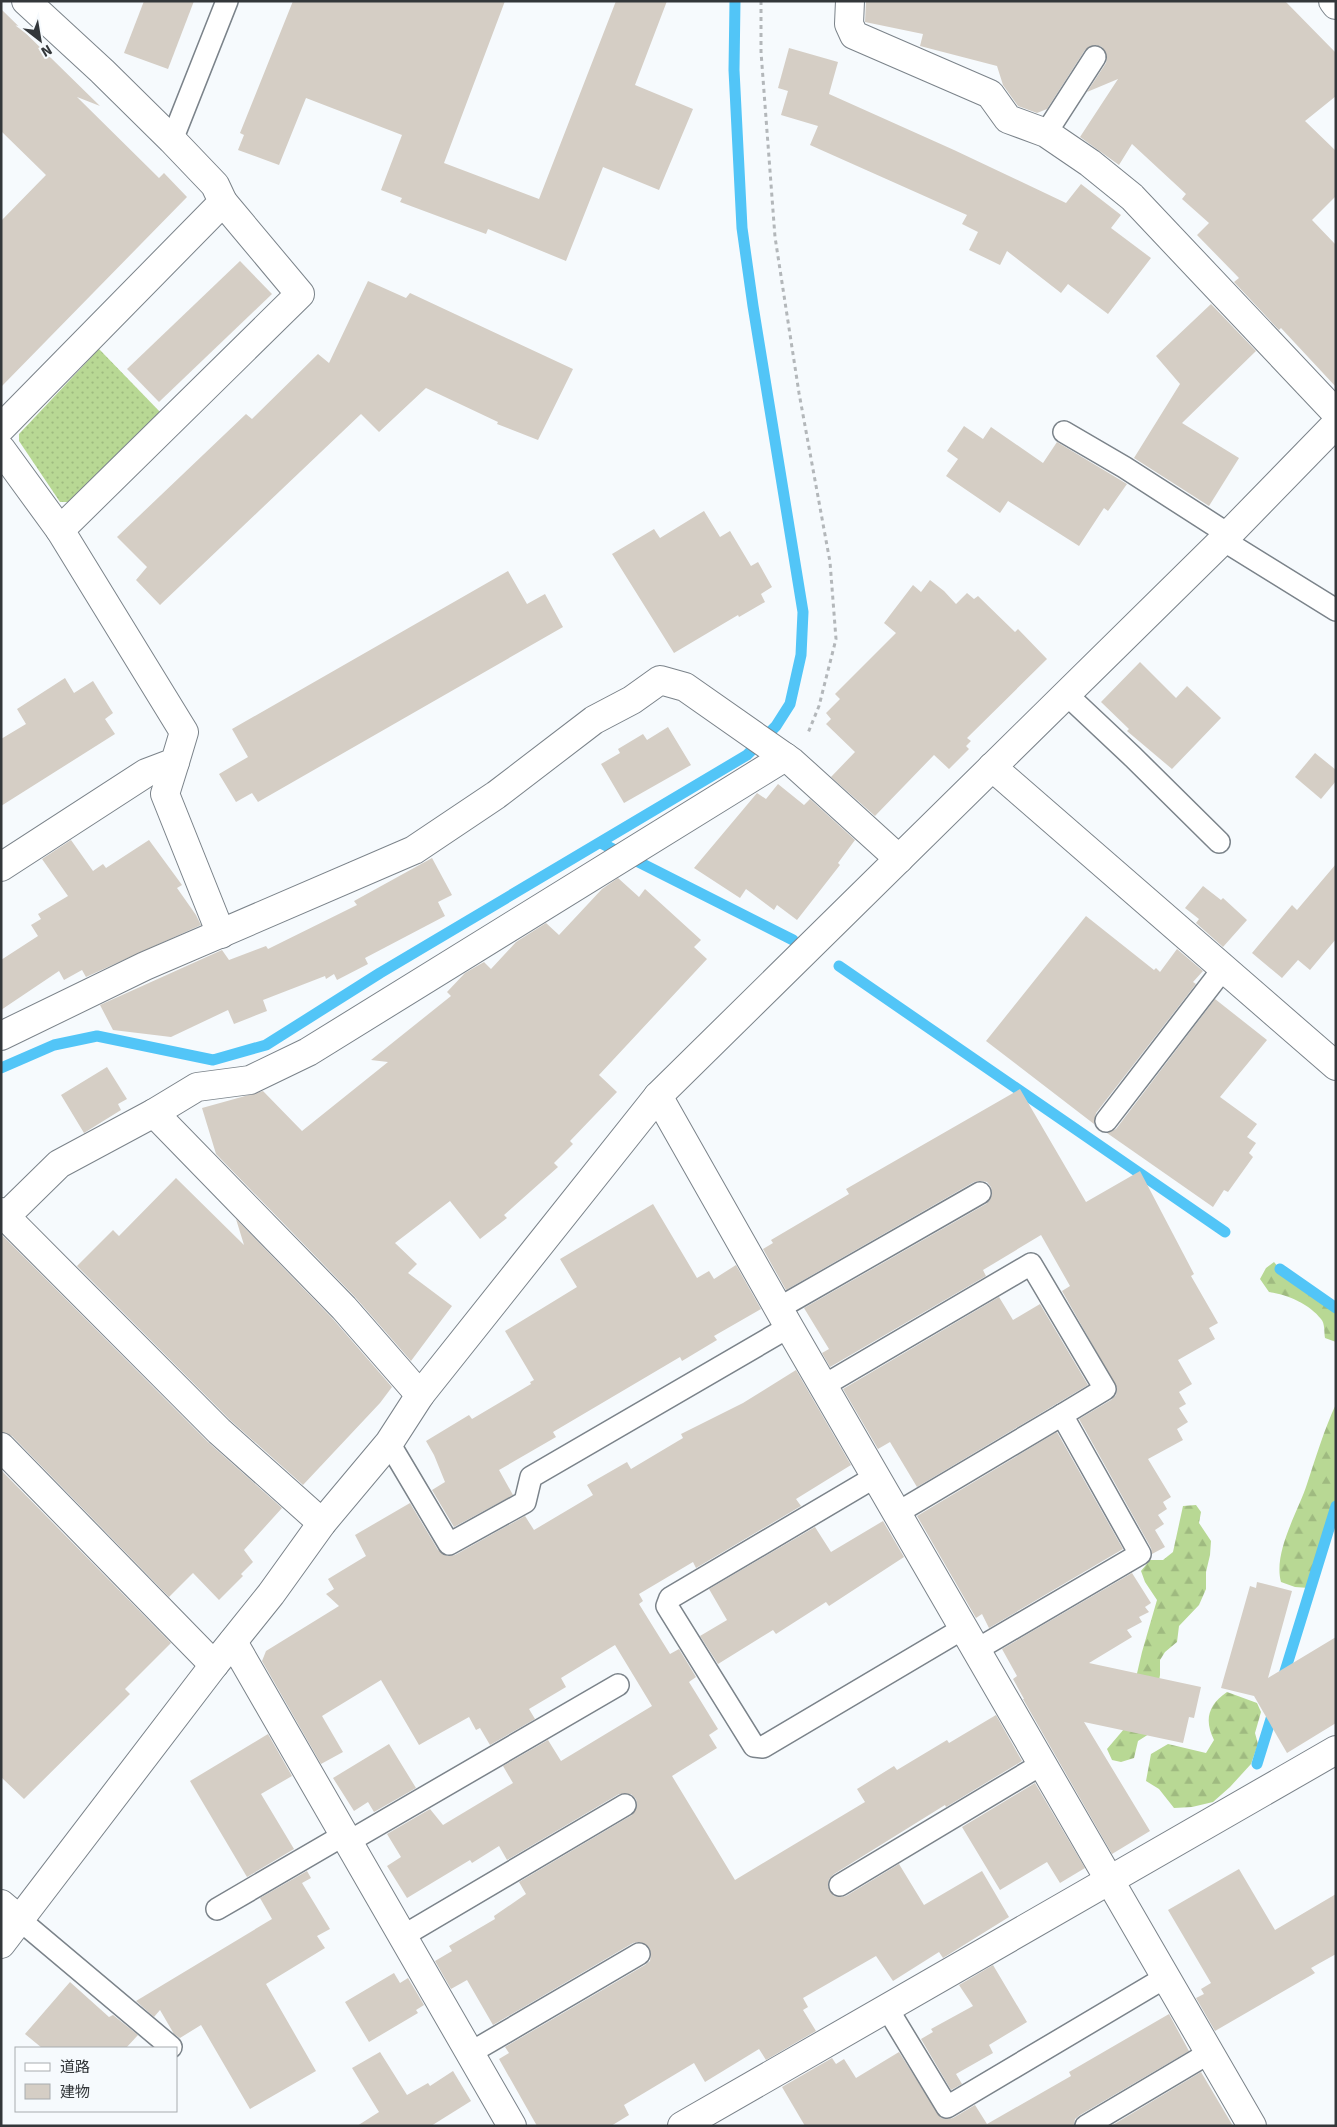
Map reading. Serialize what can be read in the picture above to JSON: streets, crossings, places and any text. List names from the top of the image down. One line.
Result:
{"legend":["道路","建物"],"north":"bottom right"}
